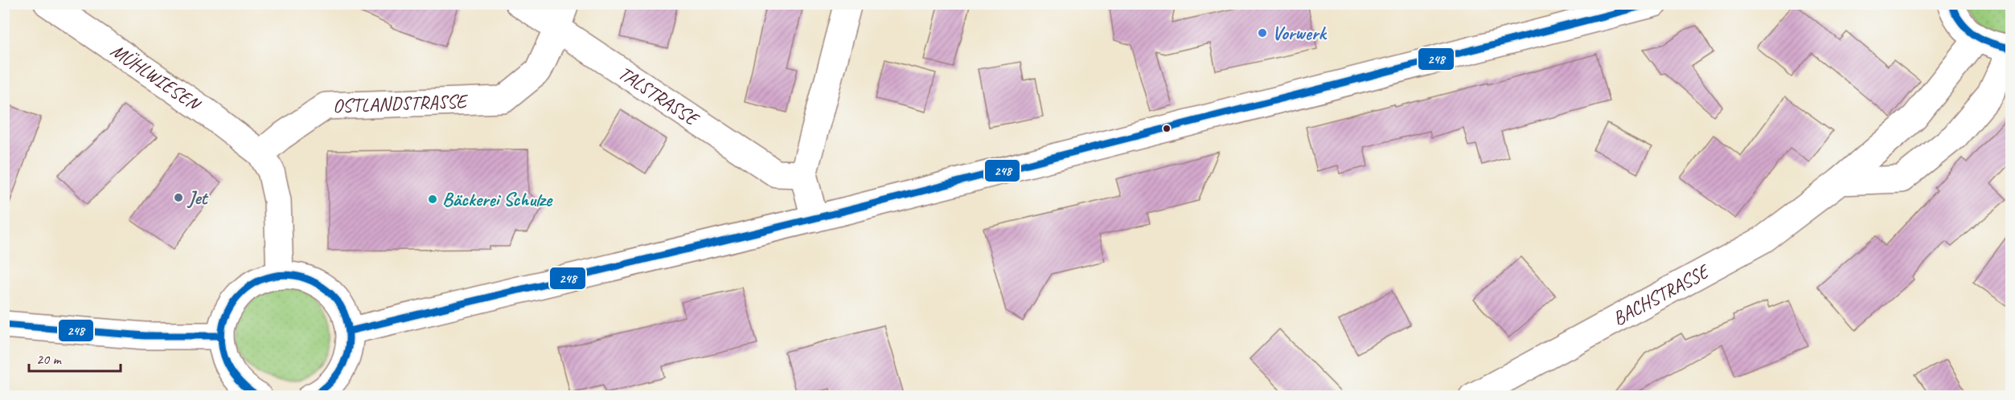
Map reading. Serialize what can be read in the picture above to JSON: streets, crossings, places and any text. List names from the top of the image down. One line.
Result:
{"streets":{"street":["MÜHLWIESEN","TALSTRASSE","OSTLANDSTRASSE","BACHSTRASSE"]},"crossings":[["MÜHLWIESEN","OSTLANDSTRASSE"],["TALSTRASSE","OSTLANDSTRASSE"]],"places":["Vorwerk","Jet","Bäckerei Schulze"],"lines":["transit line 248"],"scale_bar":"20 m"}
